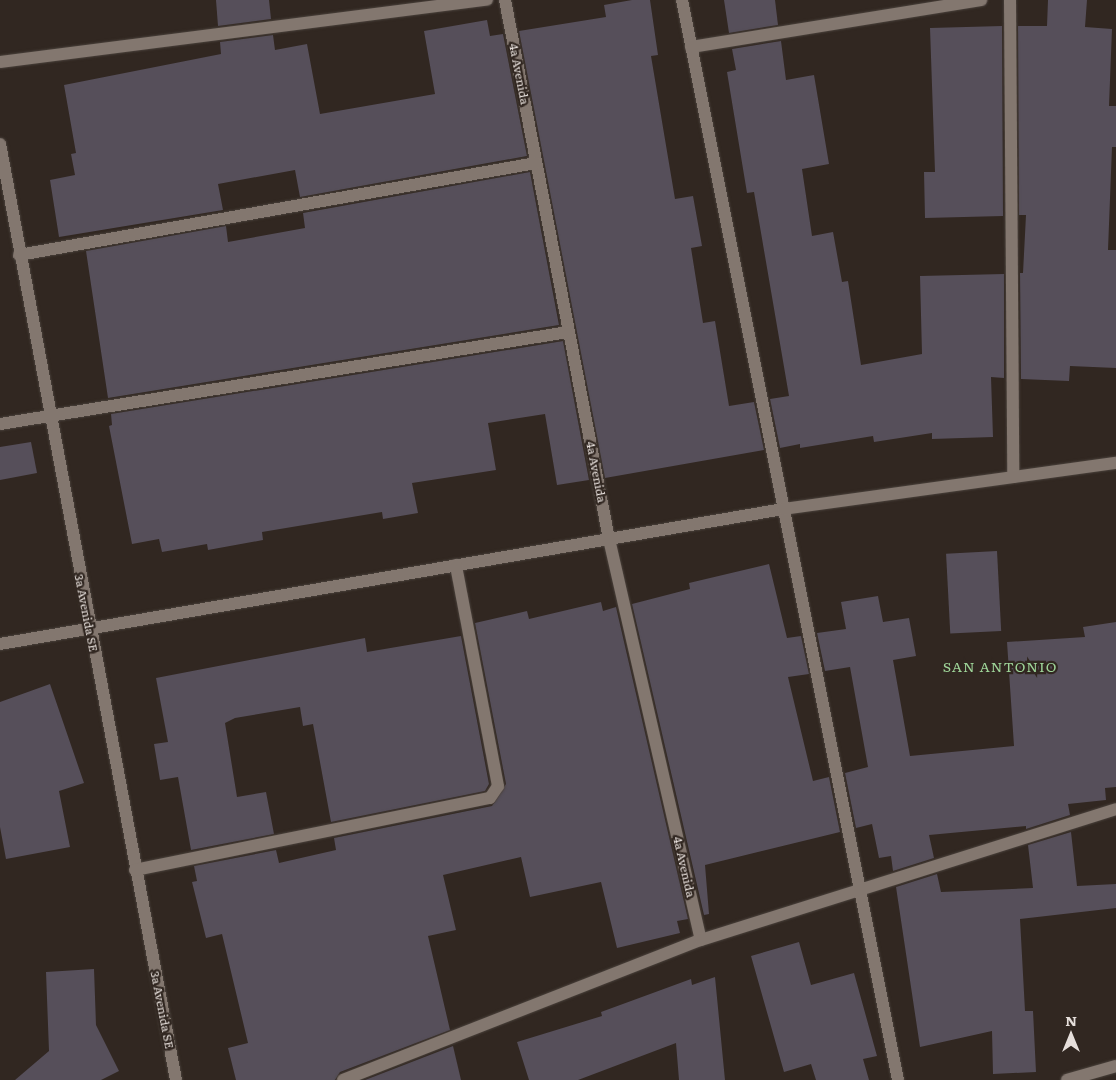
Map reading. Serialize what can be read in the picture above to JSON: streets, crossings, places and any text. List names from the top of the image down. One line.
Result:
{"streets":{"street":["4a Avenida","3a Avenida SE"]},"districts":["SAN ANTONIO"],"north":"top"}
